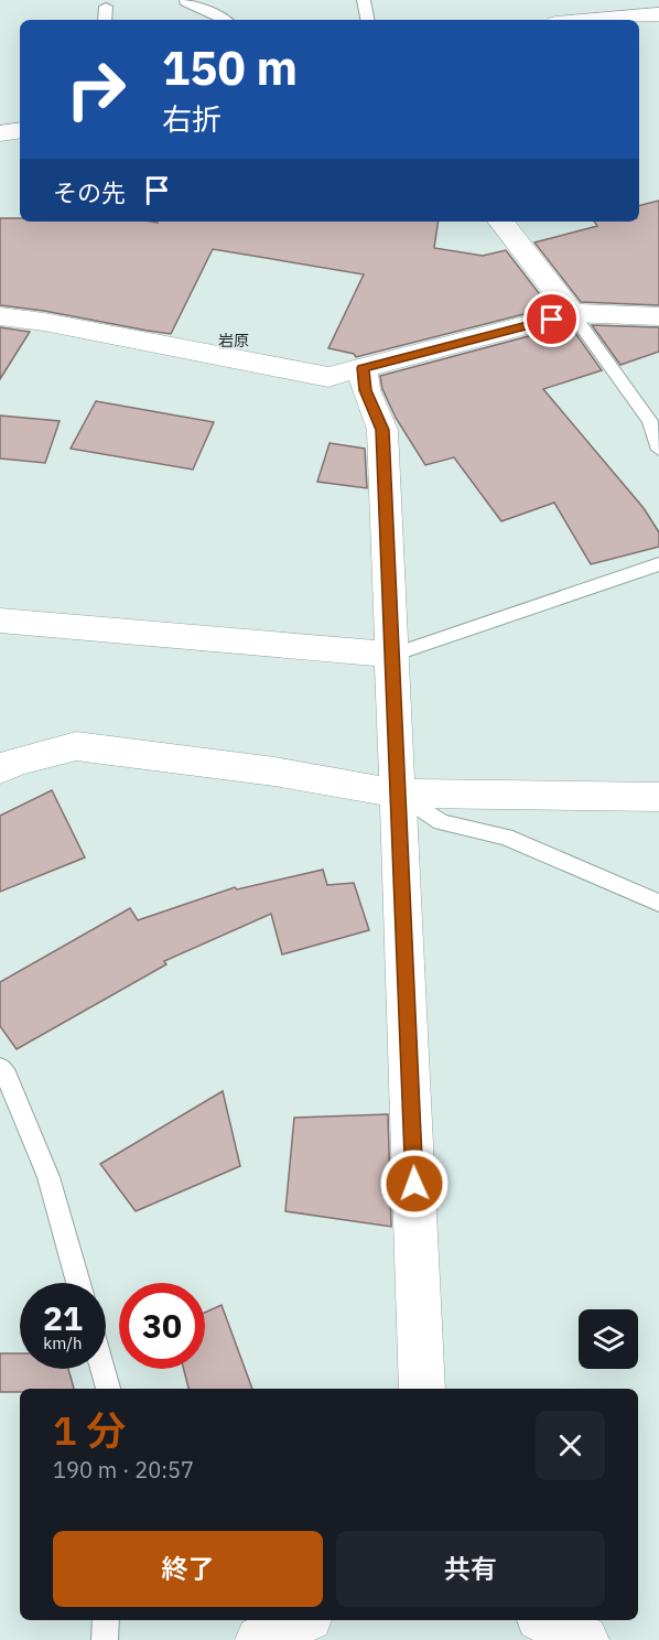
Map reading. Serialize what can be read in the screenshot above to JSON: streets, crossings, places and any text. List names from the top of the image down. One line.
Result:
{"districts":["岩原"],"page":{"turn":["150 m","右折"],"then":"その先","speed":"21 km/h","limit":"30","heading":["1 分","190 m · 20:57"],"buttons":["終了","共有"]}}
